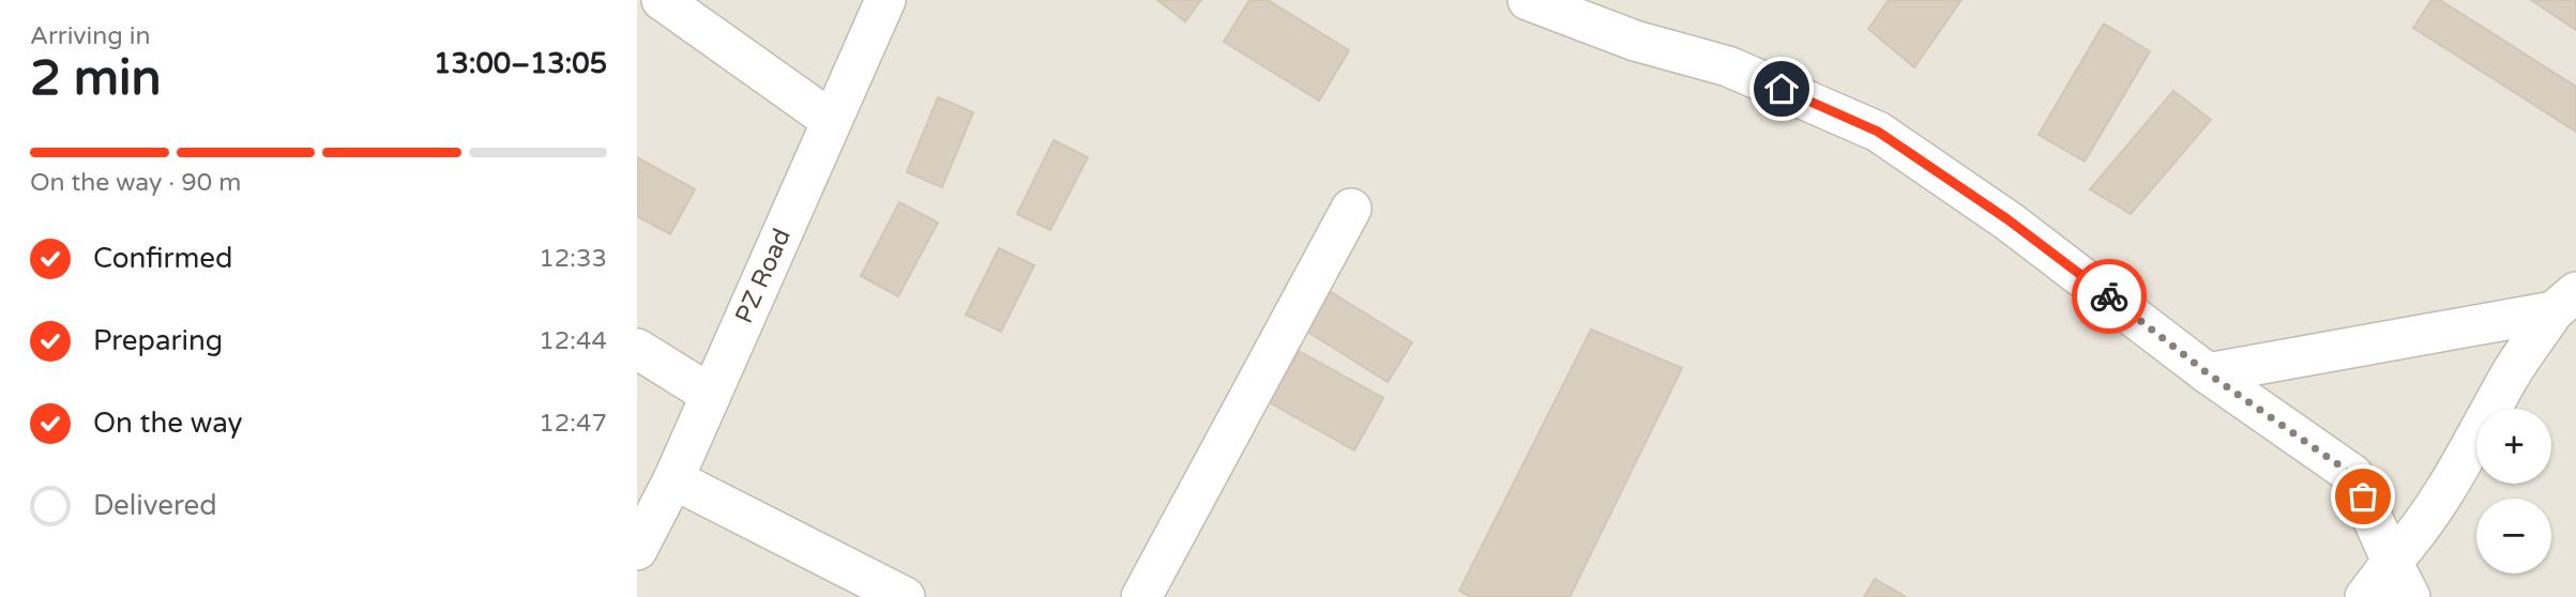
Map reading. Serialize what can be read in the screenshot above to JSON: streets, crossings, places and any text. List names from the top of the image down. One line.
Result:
{"streets":{"street":["PZ Road"]},"page":{"heading":["2 min","Arriving in","13:00–13:05"],"bar":"On the way · 90 m","list":[["Confirmed","12:33"],["Preparing","12:44"],["On the way","12:47"],"Delivered"],"map_buttons":["+","−"]}}
